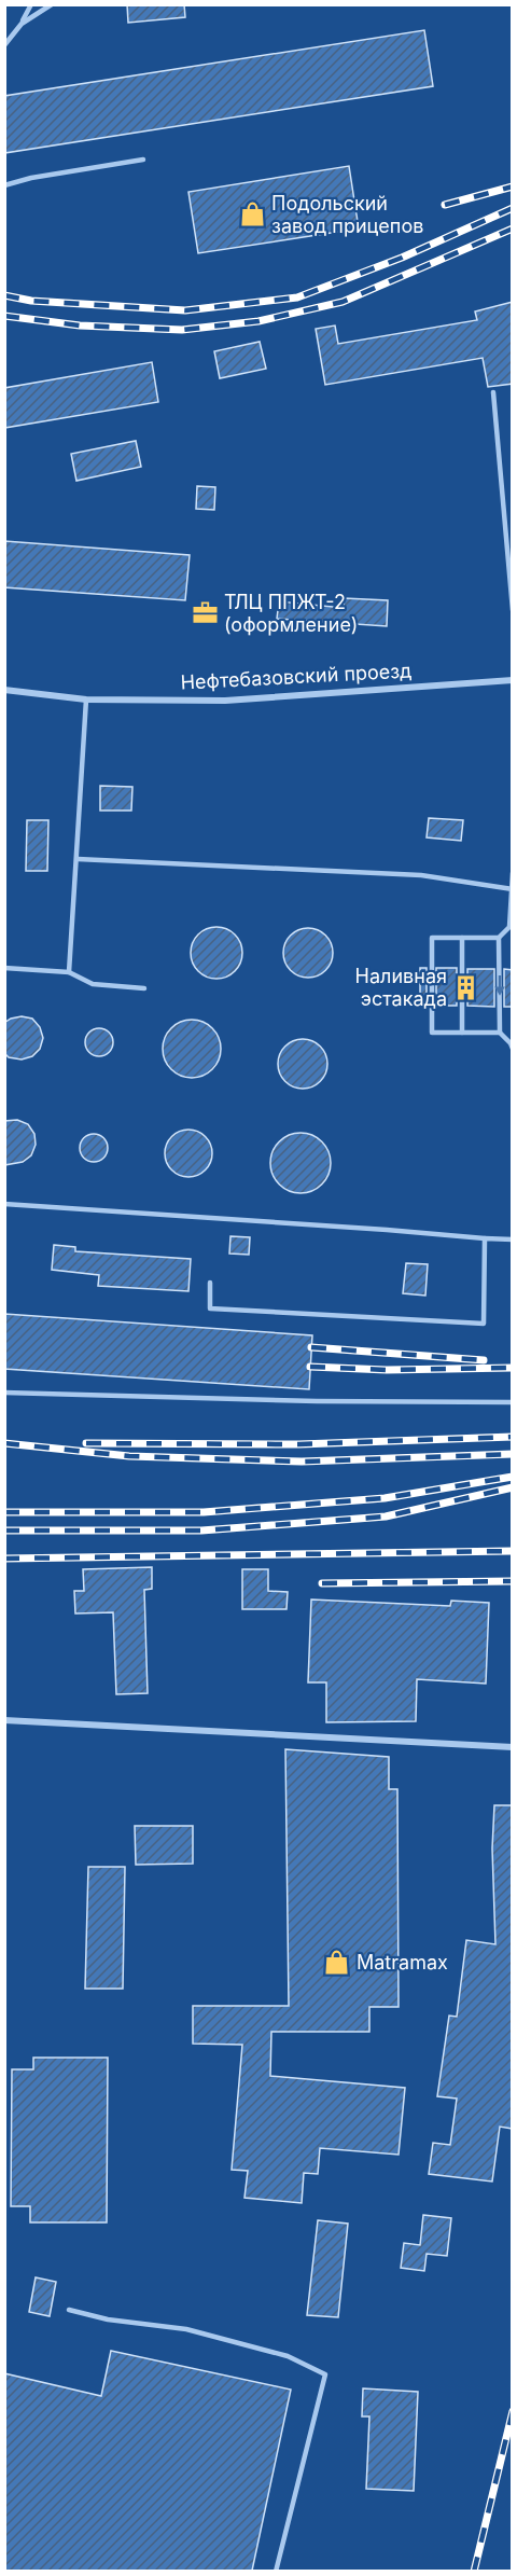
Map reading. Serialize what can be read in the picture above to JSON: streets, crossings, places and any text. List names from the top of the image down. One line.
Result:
{"streets":{"street":["Нефтебазовский проезд"]},"places":{"shop":["Подольский завод прицепов","Matramax"],"office":["ТЛЦ ППЖТ-2 (оформление)"],"building":["Наливная эстакада"]}}
